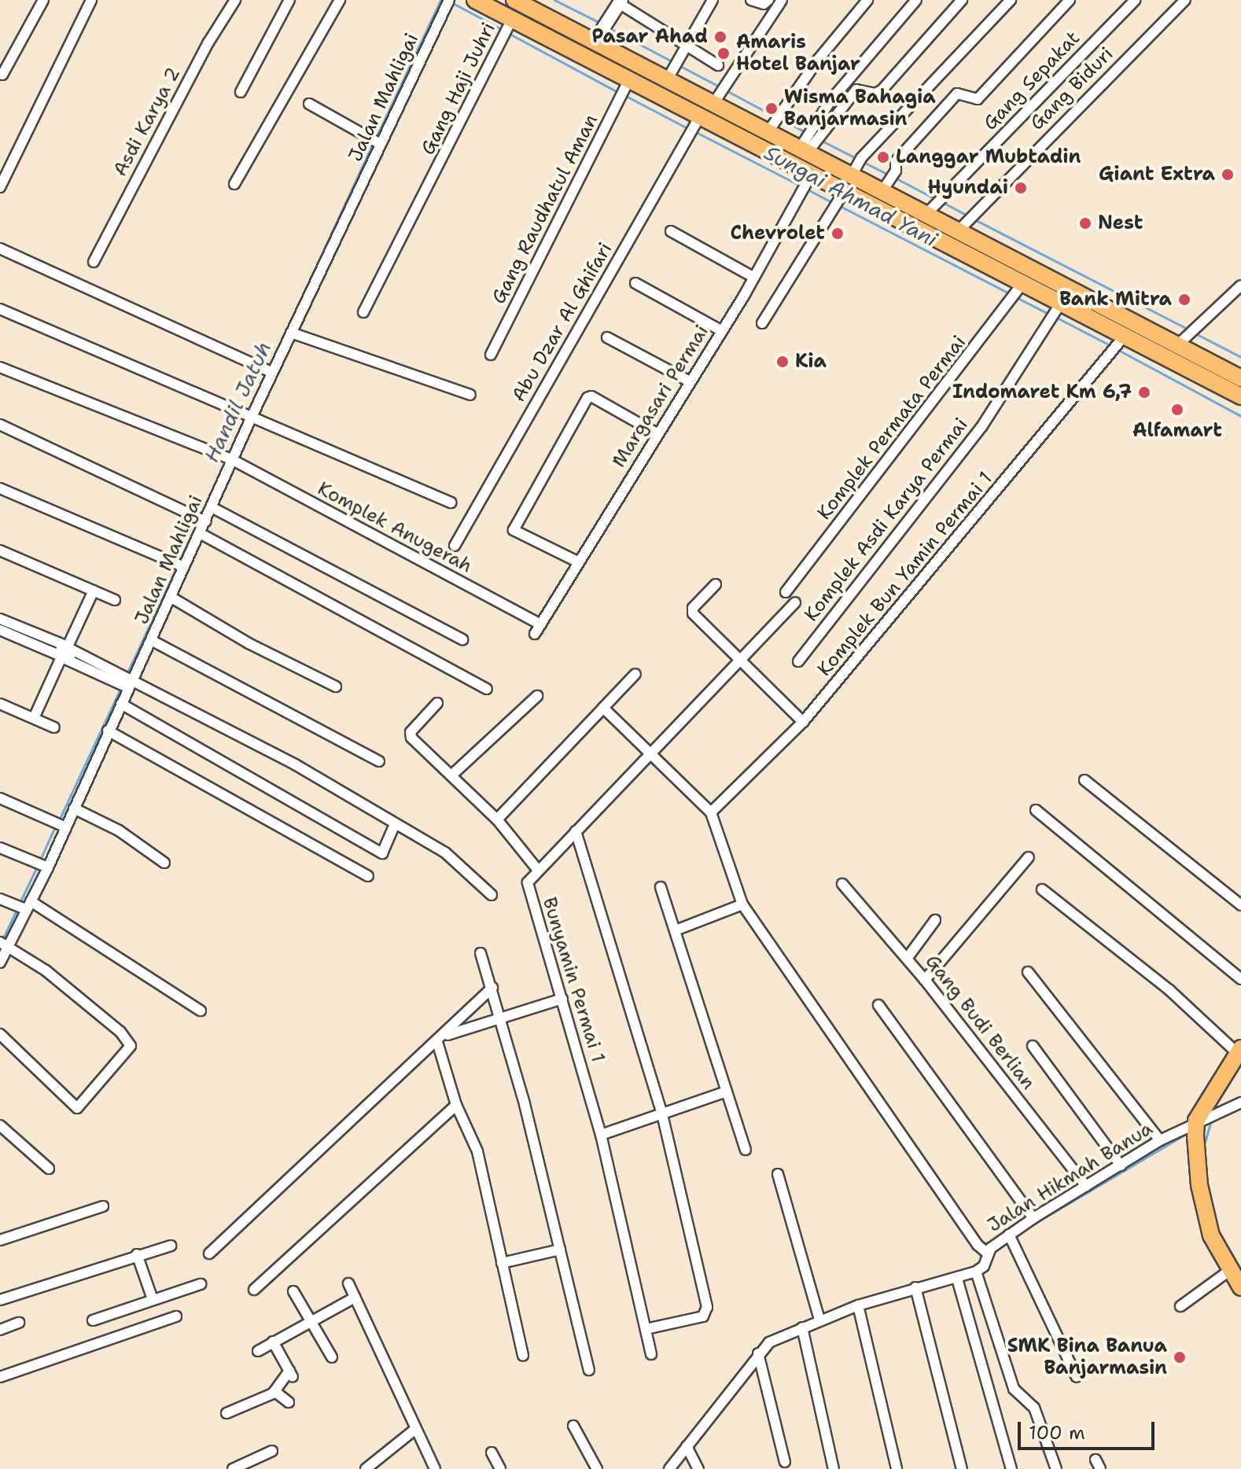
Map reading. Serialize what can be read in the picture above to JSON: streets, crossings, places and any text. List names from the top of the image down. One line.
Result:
{"streets":{"street":["Gang Sepakat","Gang Haji Juhri","Gang Biduri","Jalan Mahligai","Asdi Karya 2","Gang Raudhatul Aman","Abu Dzar Al Ghifari","Margasari Permai","Komplek Permata Permai","Komplek Asdi Karya Permai","Komplek Anugerah","Komplek Bun Yamin Permai 1","Bunyamin Permai 1","Gang Budi Berlian","Jalan Hikmah Banua"]},"crossings":[["Jalan Mahligai","Komplek Anugerah"],["Margasari Permai","Komplek Anugerah"],["Gang Budi Berlian","Jalan Hikmah Banua"]],"water":["Sungai Ahmad Yani","Handil Jatuh"],"places":["Pasar Ahad","Amaris Hotel Banjar","Wisma Bahagia Banjarmasin","Langgar Mubtadin","Giant Extra","Hyundai","Nest","Chevrolet","Bank Mitra","Kia","Indomaret Km 6,7","Alfamart","SMK Bina Banua Banjarmasin"],"scale_bar":"100 m"}
